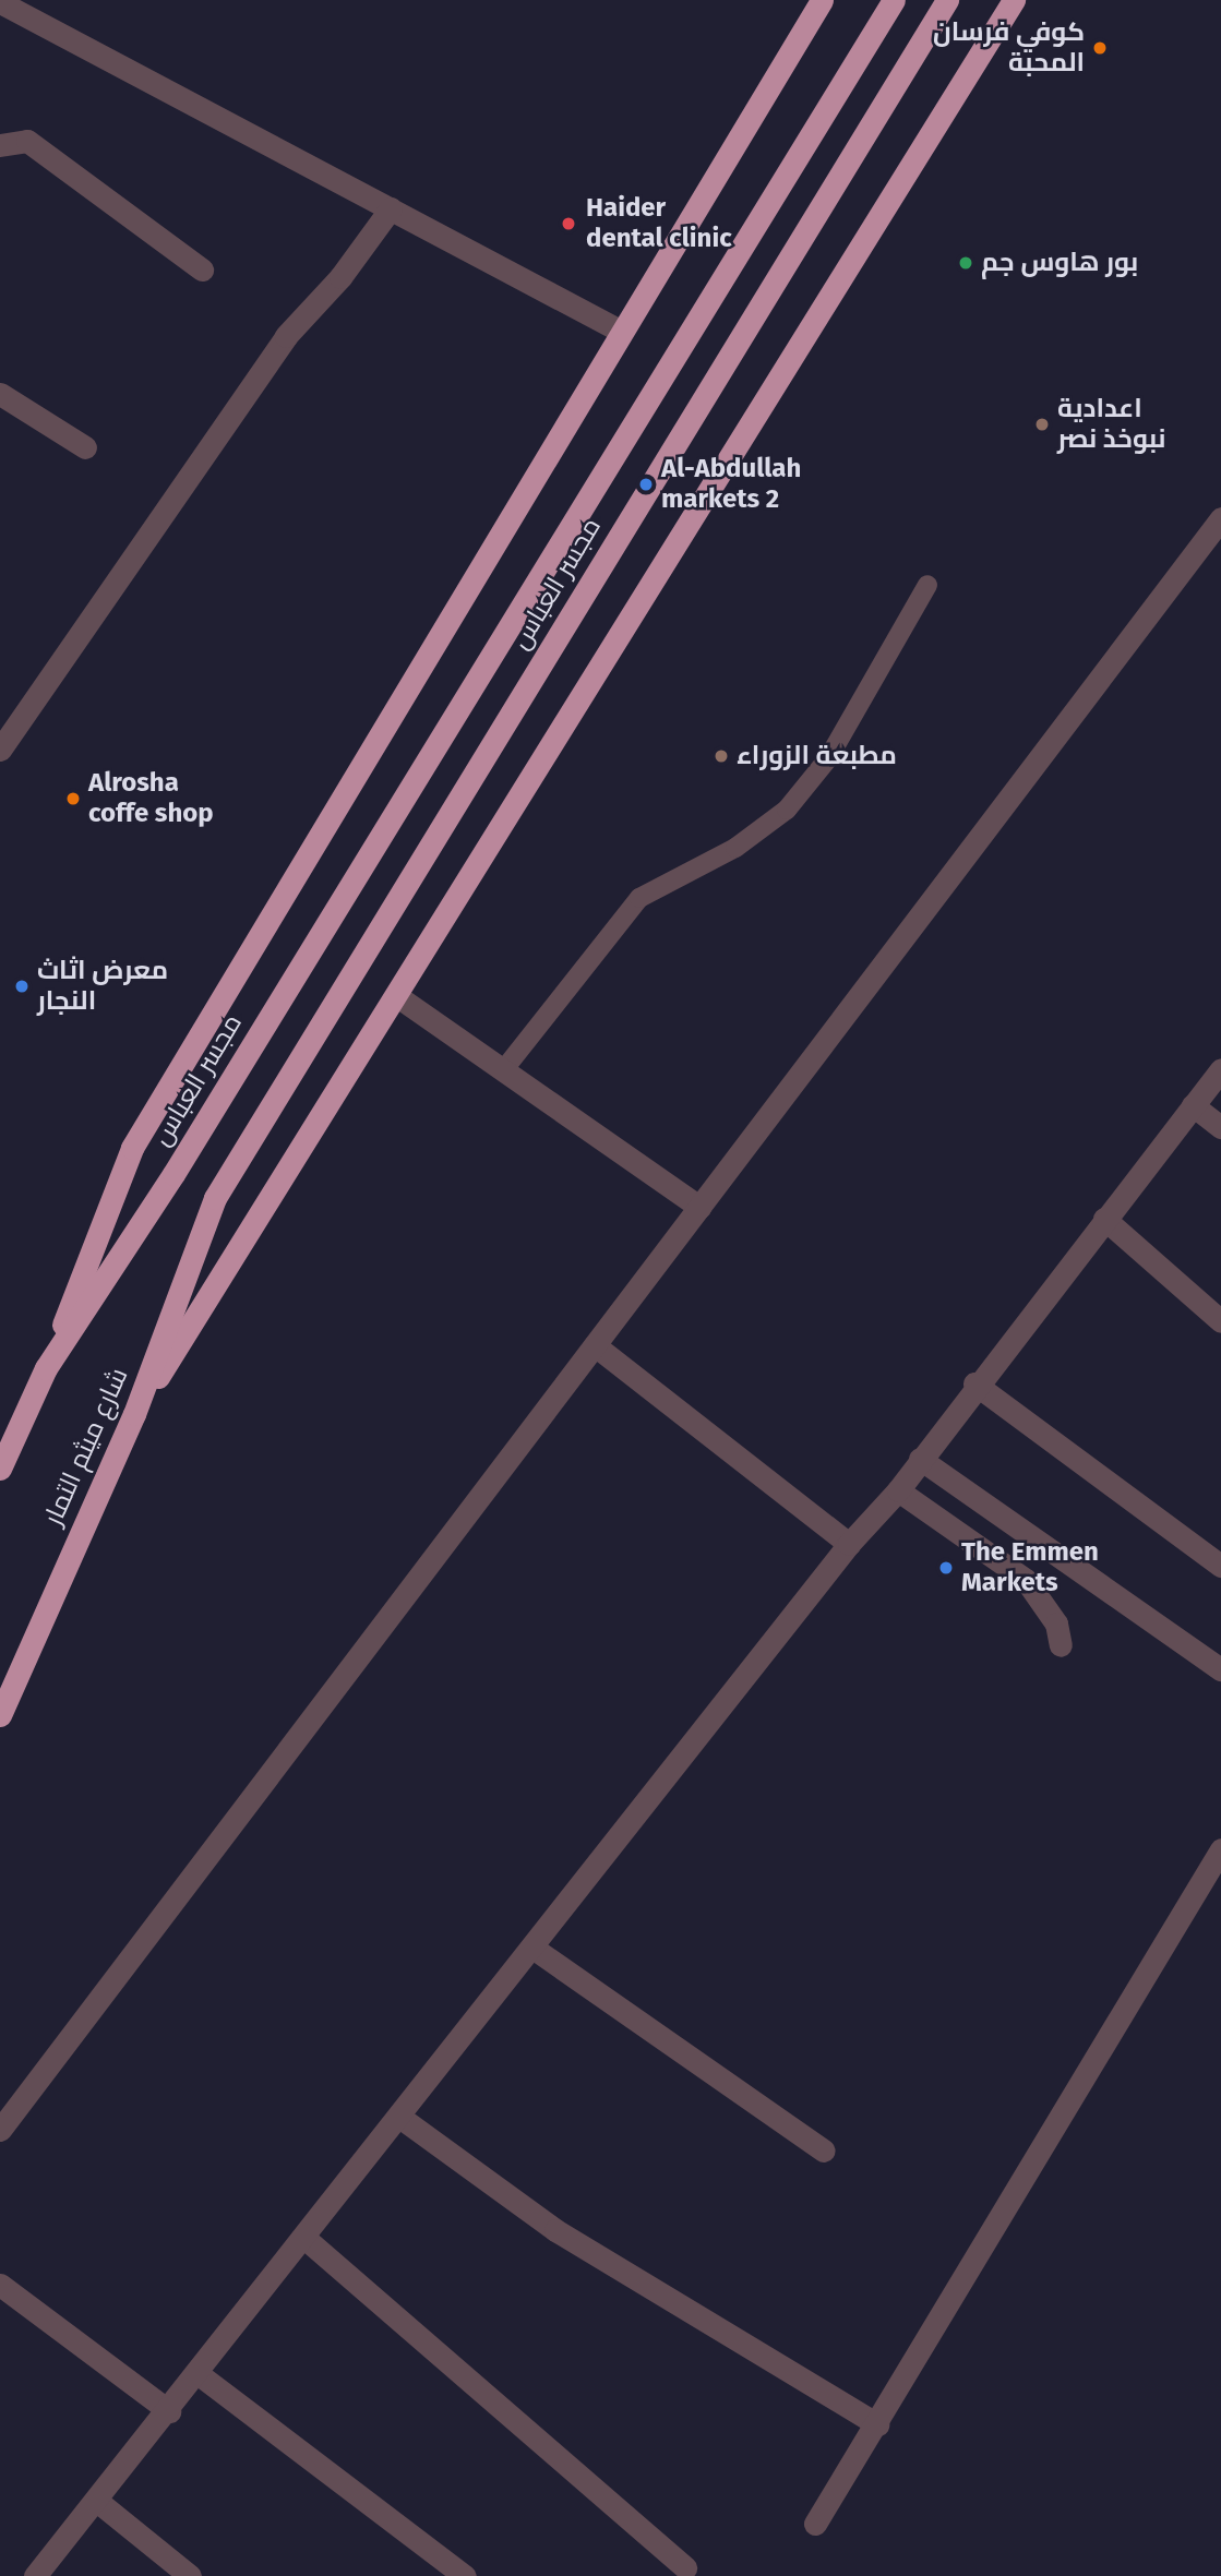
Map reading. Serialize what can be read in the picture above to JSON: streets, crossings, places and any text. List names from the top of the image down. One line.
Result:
{"streets":{"highway":["مجسر العباس","شارع ميثم التمار"]},"crossings":[["مجسر العباس","شارع ميثم التمار"]],"places":["كوفي فرسان المحبة","Haider dental clinic","بور هاوس جم","اعدادية نبوخذ نصر","Al-Abdullah markets 2","مطبعة الزوراء","Alrosha coffe shop","معرض اثاث النجار","The Emmen Markets"]}
